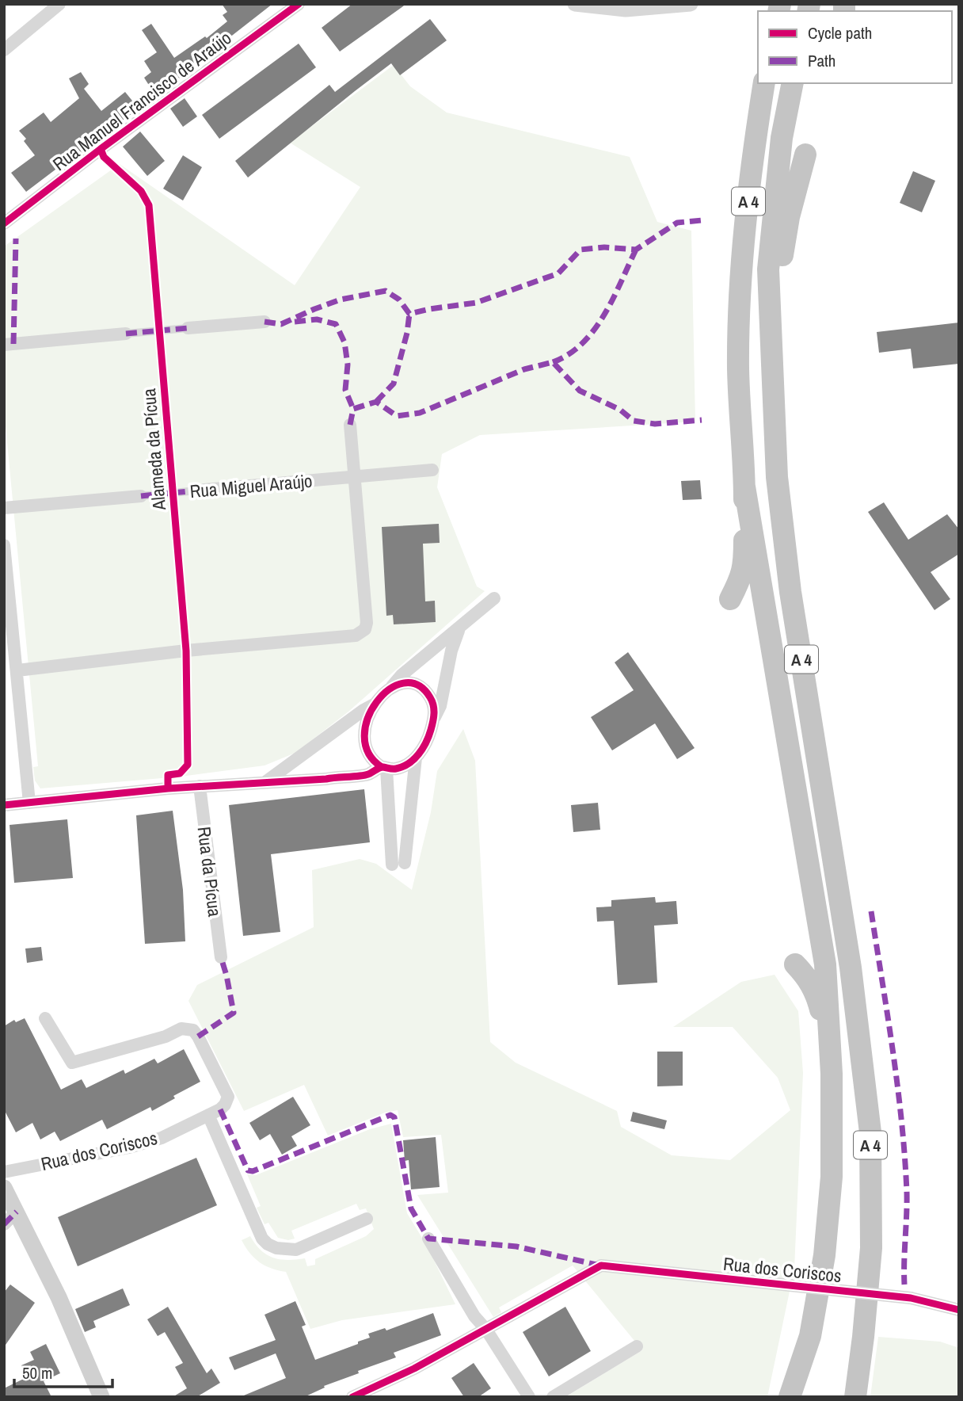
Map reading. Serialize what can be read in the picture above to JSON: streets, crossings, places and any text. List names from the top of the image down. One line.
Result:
{"streets":{"highway":["A 4"],"street":["Rua Manuel Francisco de Araújo","Rua Miguel Araújo","Rua da Pícua","Rua dos Coriscos"],"cycle path":["Alameda da Pícua"]},"legend":["Cycle path","Path"],"scale_bar":"50 m"}
